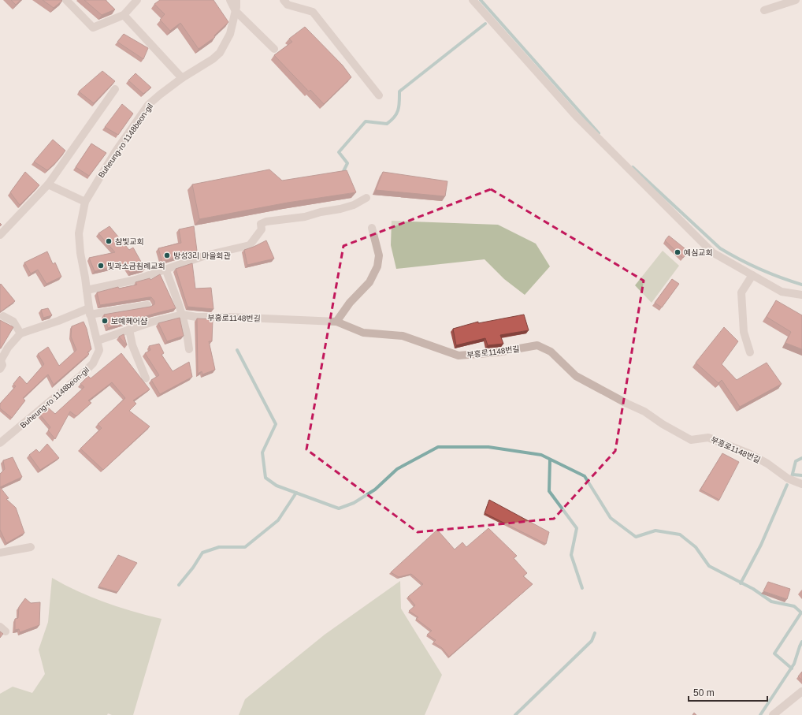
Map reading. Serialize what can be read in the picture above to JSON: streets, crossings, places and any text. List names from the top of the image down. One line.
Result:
{"streets":{"street":["Buheung-ro 1148beon-gil","부흥로1148번길"]},"crossings":[["Buheung-ro 1148beon-gil","부흥로1148번길"]],"places":["참빛교회","예심교회","방성3리 마을회관","빛과소금침례교회","보예헤어샵"],"scale_bar":"50 m"}
